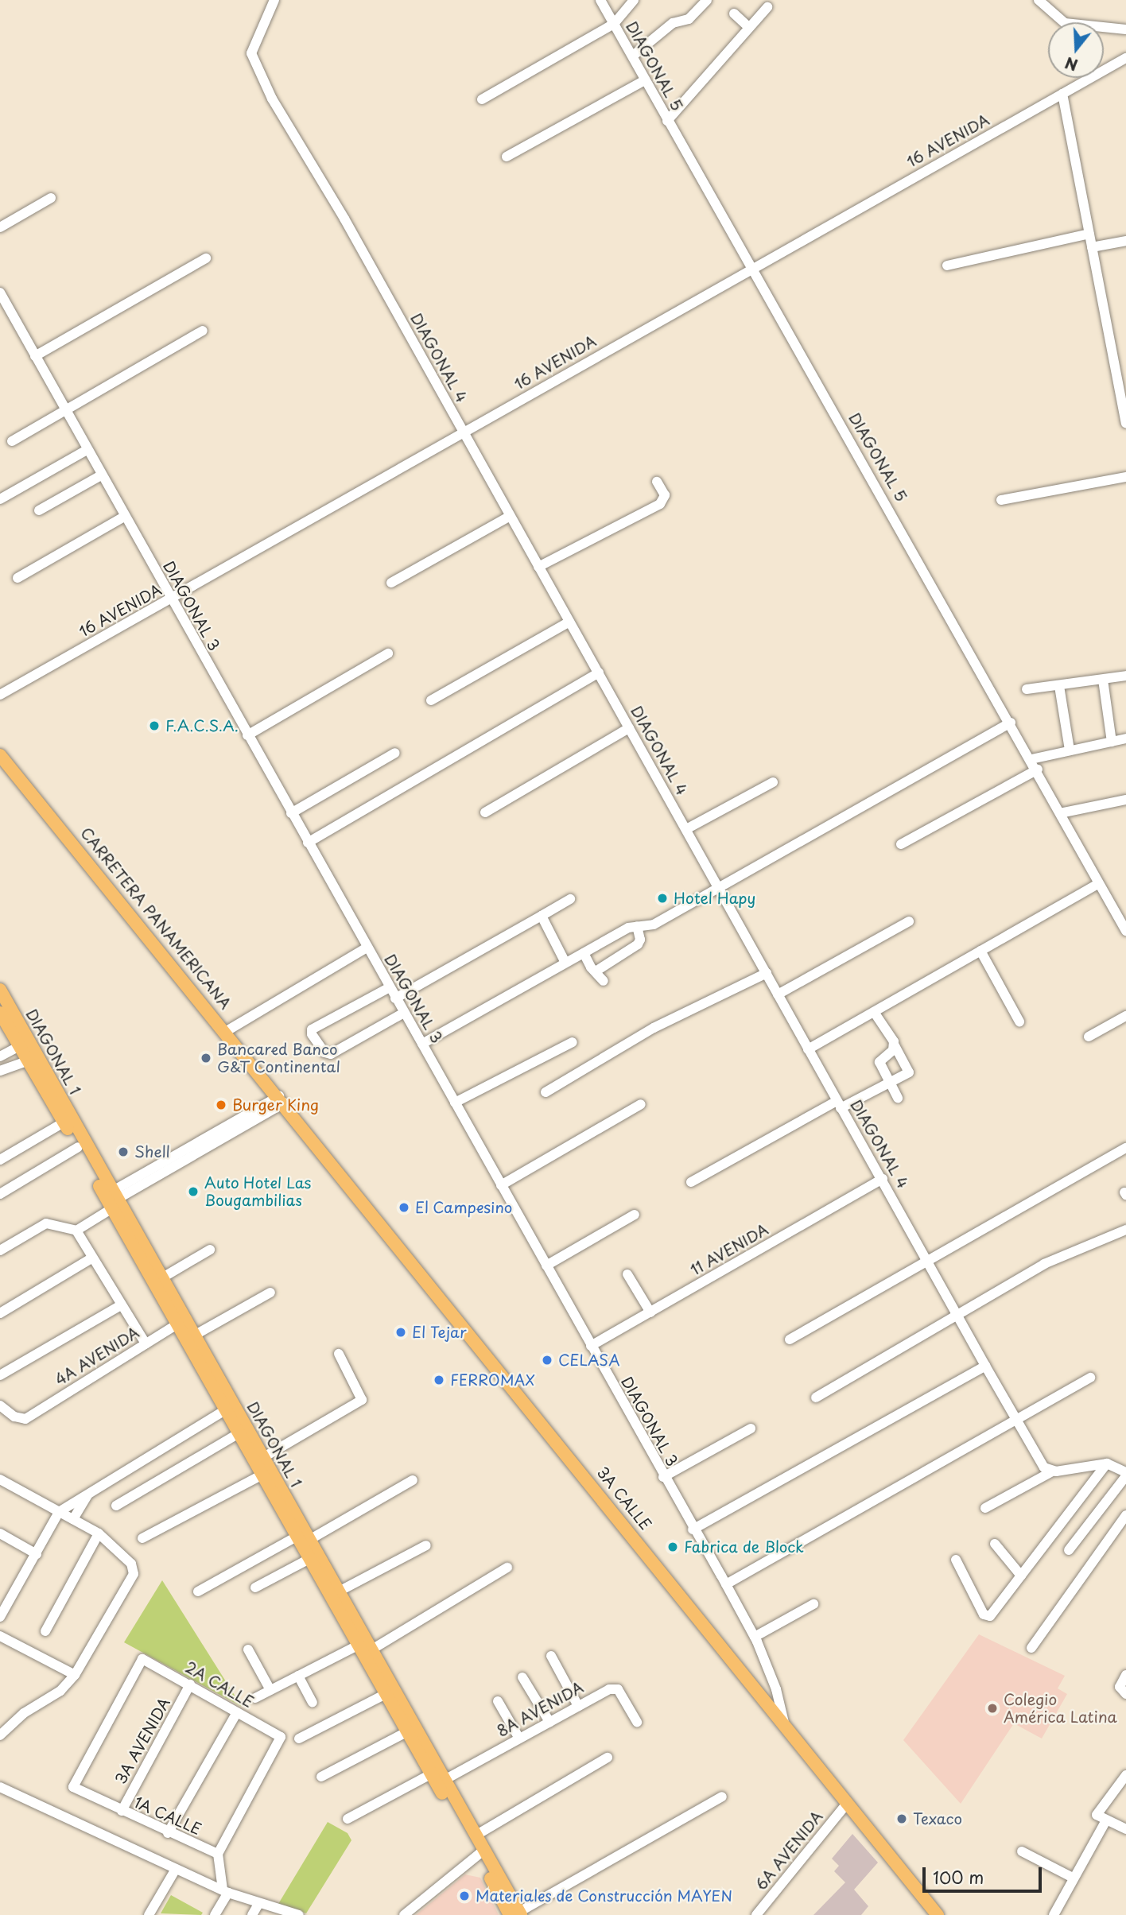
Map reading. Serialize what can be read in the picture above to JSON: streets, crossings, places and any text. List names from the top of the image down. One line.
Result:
{"streets":{"main road":["CARRETERA PANAMERICANA","DIAGONAL 1","3A CALLE"],"street":["DIAGONAL 5","16 AVENIDA","DIAGONAL 4","DIAGONAL 3","11 AVENIDA","4A AVENIDA","2A CALLE","8A AVENIDA","3A AVENIDA","1A CALLE","6A AVENIDA"]},"crossings":[["DIAGONAL 5","16 AVENIDA"],["16 AVENIDA","DIAGONAL 4"],["16 AVENIDA","DIAGONAL 3"],["DIAGONAL 4","11 AVENIDA"],["DIAGONAL 3","11 AVENIDA"],["DIAGONAL 3","3A CALLE"],["CARRETERA PANAMERICANA","3A CALLE"],["DIAGONAL 1","4A AVENIDA"],["DIAGONAL 1","8A AVENIDA"],["3A CALLE","6A AVENIDA"],["2A CALLE","3A AVENIDA"],["2A CALLE","1A CALLE"],["3A AVENIDA","1A CALLE"]],"places":["F.A.C.S.A.","Hotel Hapy","Bancared Banco G&T Continental","Burger King","Shell","Auto Hotel Las Bougambilias","El Campesino","El Tejar","CELASA","FERROMAX","Fabrica de Block","Colegio América Latina","Texaco","Materiales de Construcción MAYEN"],"scale_bar":"100 m","north":"bottom"}
